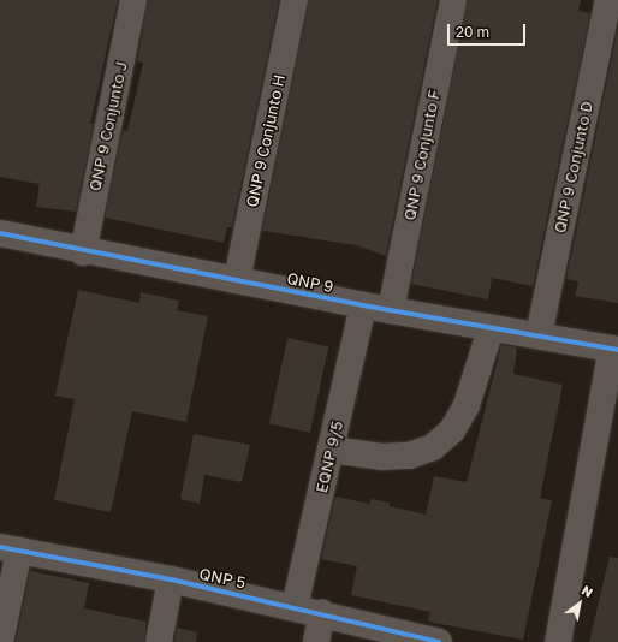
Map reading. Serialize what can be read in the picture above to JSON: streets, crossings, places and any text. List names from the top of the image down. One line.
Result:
{"streets":{"street":["QNP 9 Conjunto J","QNP 9 Conjunto H","QNP 9 Conjunto F","QNP 9 Conjunto D","QNP 9","EQNP 9/5","QNP 5"]},"crossings":[["QNP 9 Conjunto J","QNP 9"],["QNP 9 Conjunto H","QNP 9"],["QNP 9 Conjunto F","QNP 9"],["QNP 9 Conjunto D","QNP 9"],["QNP 9","EQNP 9/5"],["EQNP 9/5","QNP 5"]],"scale_bar":"20 m","north":"top right"}
